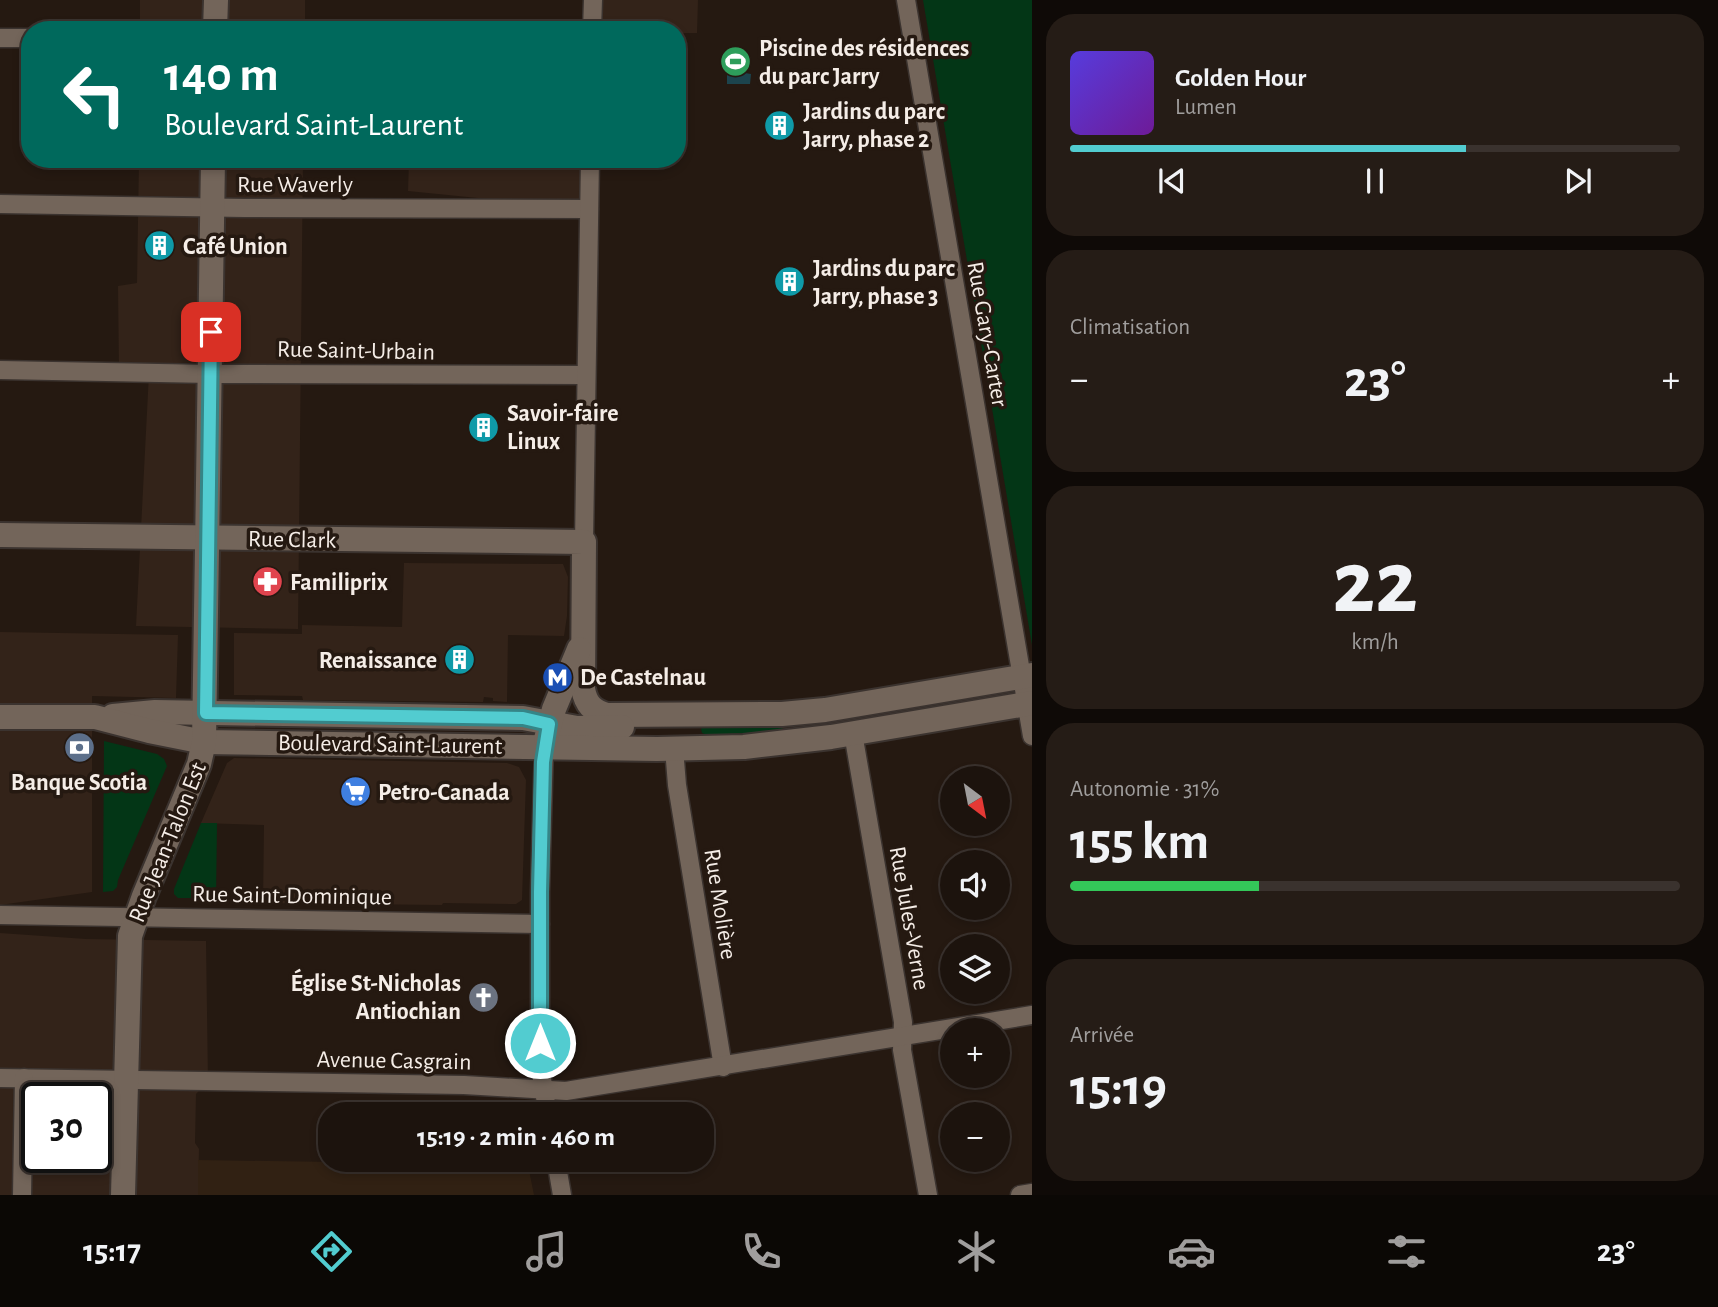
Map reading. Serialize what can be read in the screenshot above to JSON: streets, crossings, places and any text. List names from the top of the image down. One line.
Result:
{"streets":{"main road":["Rue Clark","Boulevard Saint-Laurent","Rue Jean-Talon Est"],"street":["Rue Waverly","Rue Gary-Carter","Rue Saint-Urbain","Rue Saint-Dominique","Rue Molière","Rue Jules-Verne","Avenue Casgrain"]},"crossings":[["Rue Waverly","Rue Jean-Talon Est"],["Rue Gary-Carter","Boulevard Saint-Laurent"],["Rue Saint-Urbain","Rue Jean-Talon Est"],["Rue Clark","Rue Jean-Talon Est"],["Boulevard Saint-Laurent","Rue Jean-Talon Est"],["Boulevard Saint-Laurent","Rue Molière"],["Boulevard Saint-Laurent","Rue Jules-Verne"],["Rue Jean-Talon Est","Rue Saint-Dominique"],["Rue Jean-Talon Est","Avenue Casgrain"],["Rue Molière","Avenue Casgrain"],["Rue Jules-Verne","Avenue Casgrain"]],"places":{"sports":["Piscine des résidences du parc Jarry"],"building":["Jardins du parc Jarry, phase 2","Café Union","Jardins du parc Jarry, phase 3","Savoir-faire Linux","Renaissance"],"pharmacy":["Familiprix"],"metro station":["De Castelnau"],"bank":["Banque Scotia"],"supermarket":["Petro-Canada"],"church":["Église St-Nicholas Antiochian"]},"north":"bottom right","page":{"turn":["140 m","Boulevard Saint-Laurent"],"song":["Golden Hour","Lumen"],"tile":["Climatisation",["22","km/h"],["Autonomie · 31%","155 km"],["Arrivée","15:19"]],"heat":["−","23°","+"],"map_buttons":["+","−"],"limit":"30","trip":"15:19 · 2 min · 460 m","tabs":["15:17","23°"]}}
